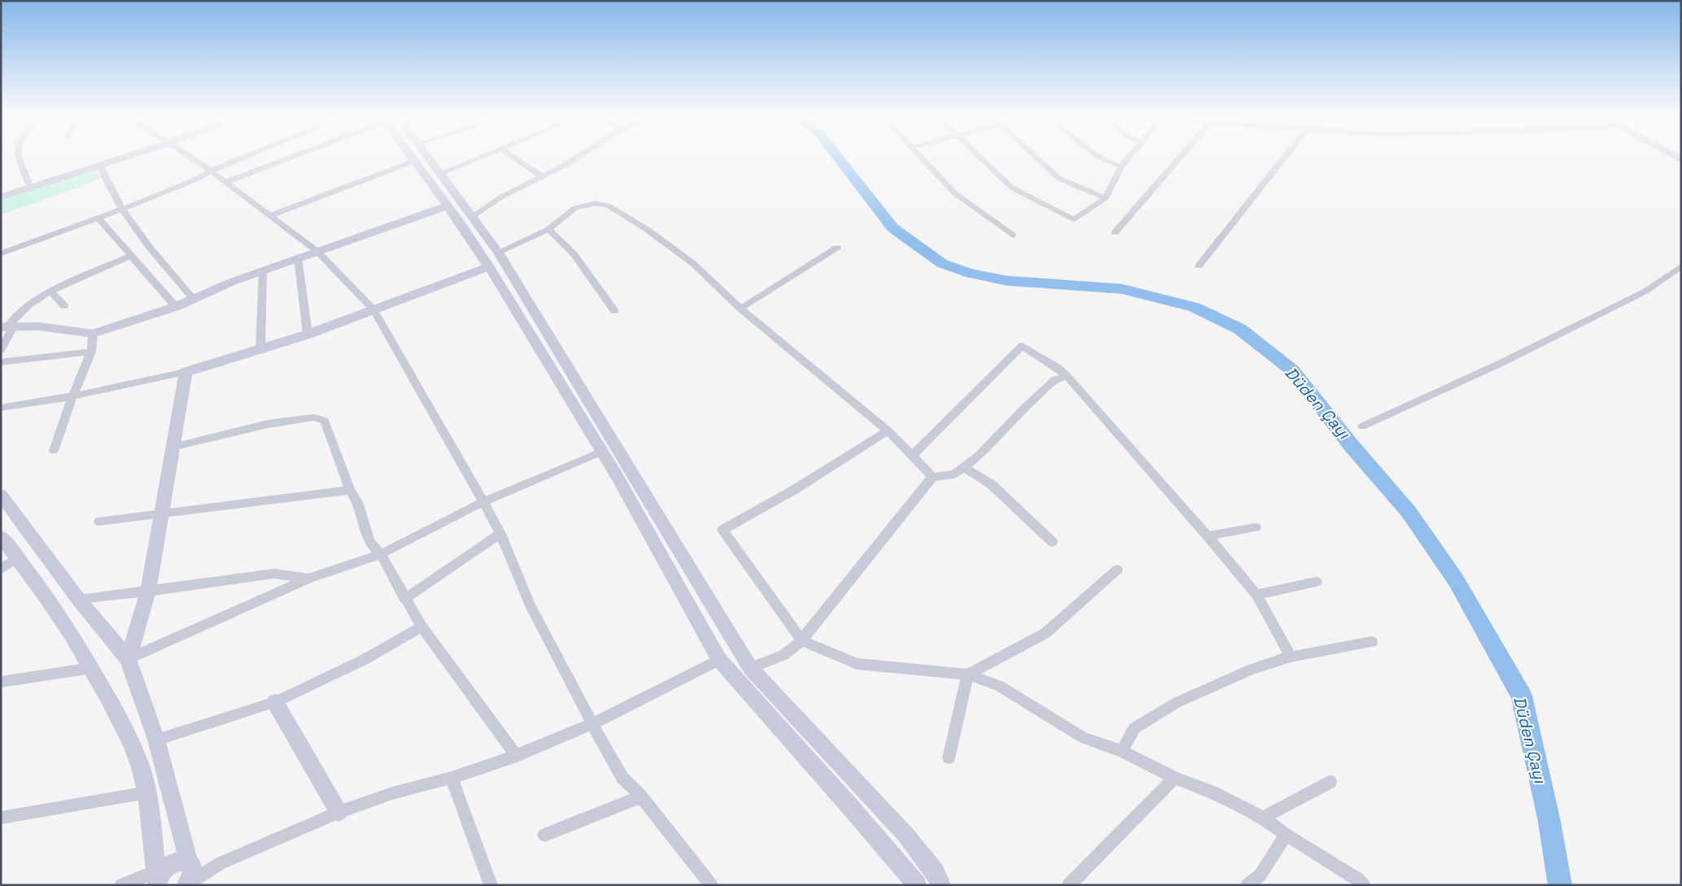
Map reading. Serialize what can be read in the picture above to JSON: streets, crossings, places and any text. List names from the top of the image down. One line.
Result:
{"water":["Düden Çayı"]}
